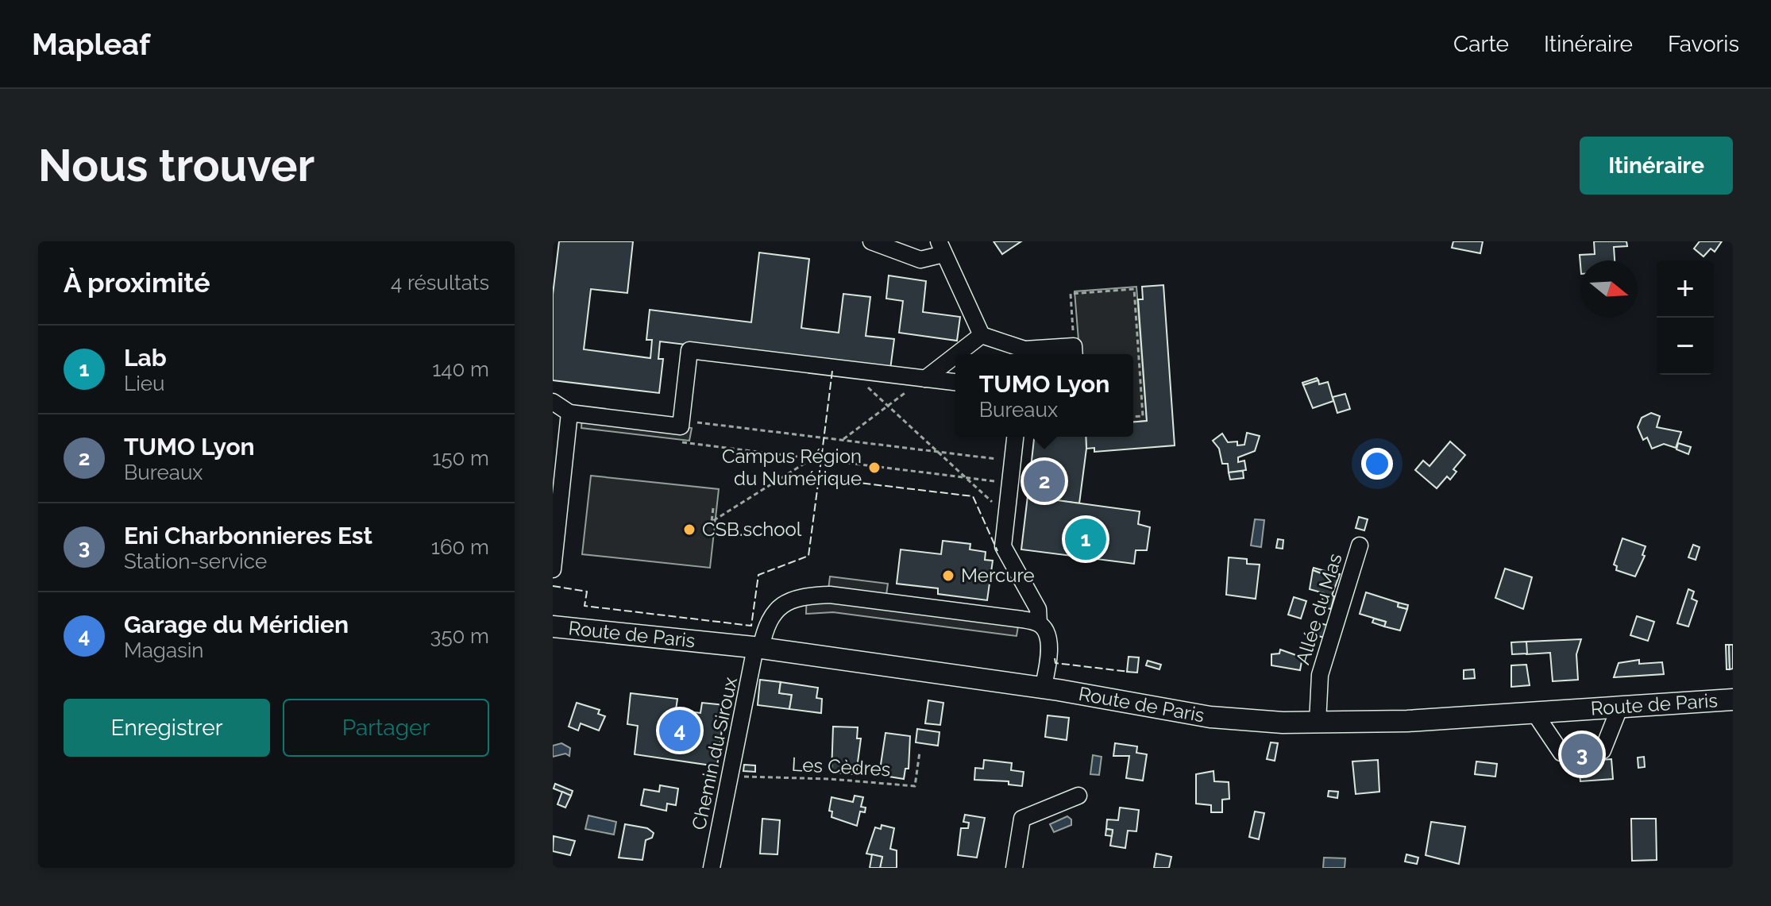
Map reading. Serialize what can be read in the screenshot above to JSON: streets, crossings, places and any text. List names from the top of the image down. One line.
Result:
{"streets":{"main road":["Route de Paris"],"street":["Allée du Mas","Chemin du Siroux"],"path":["Les Cèdres"]},"crossings":[["Allée du Mas","Route de Paris"],["Route de Paris","Chemin du Siroux"],["Chemin du Siroux","Les Cèdres"]],"places":["Campus Région du Numérique","CSB.school","Mercure"],"north":"right","page":{"header":"Mapleaf","nav":["Carte","Itinéraire","Favoris"],"buttons":["Itinéraire",["Enregistrer","Partager"]],"title":"Nous trouver","heading":["À proximité","4 résultats"],"map_buttons":["+","−"],"list":[{"mark":"1","name":"Lab","note":"Lieu","value":"140 m"},{"mark":"2","name":"TUMO Lyon","note":"Bureaux","value":"150 m"},{"mark":"3","name":"Eni Charbonnieres Est","note":"Station-service","value":"160 m"},{"mark":"4","name":"Garage du Méridien","note":"Magasin","value":"350 m"}],"popup":["TUMO Lyon","Bureaux"],"pins":["2","1","4","3"]}}
